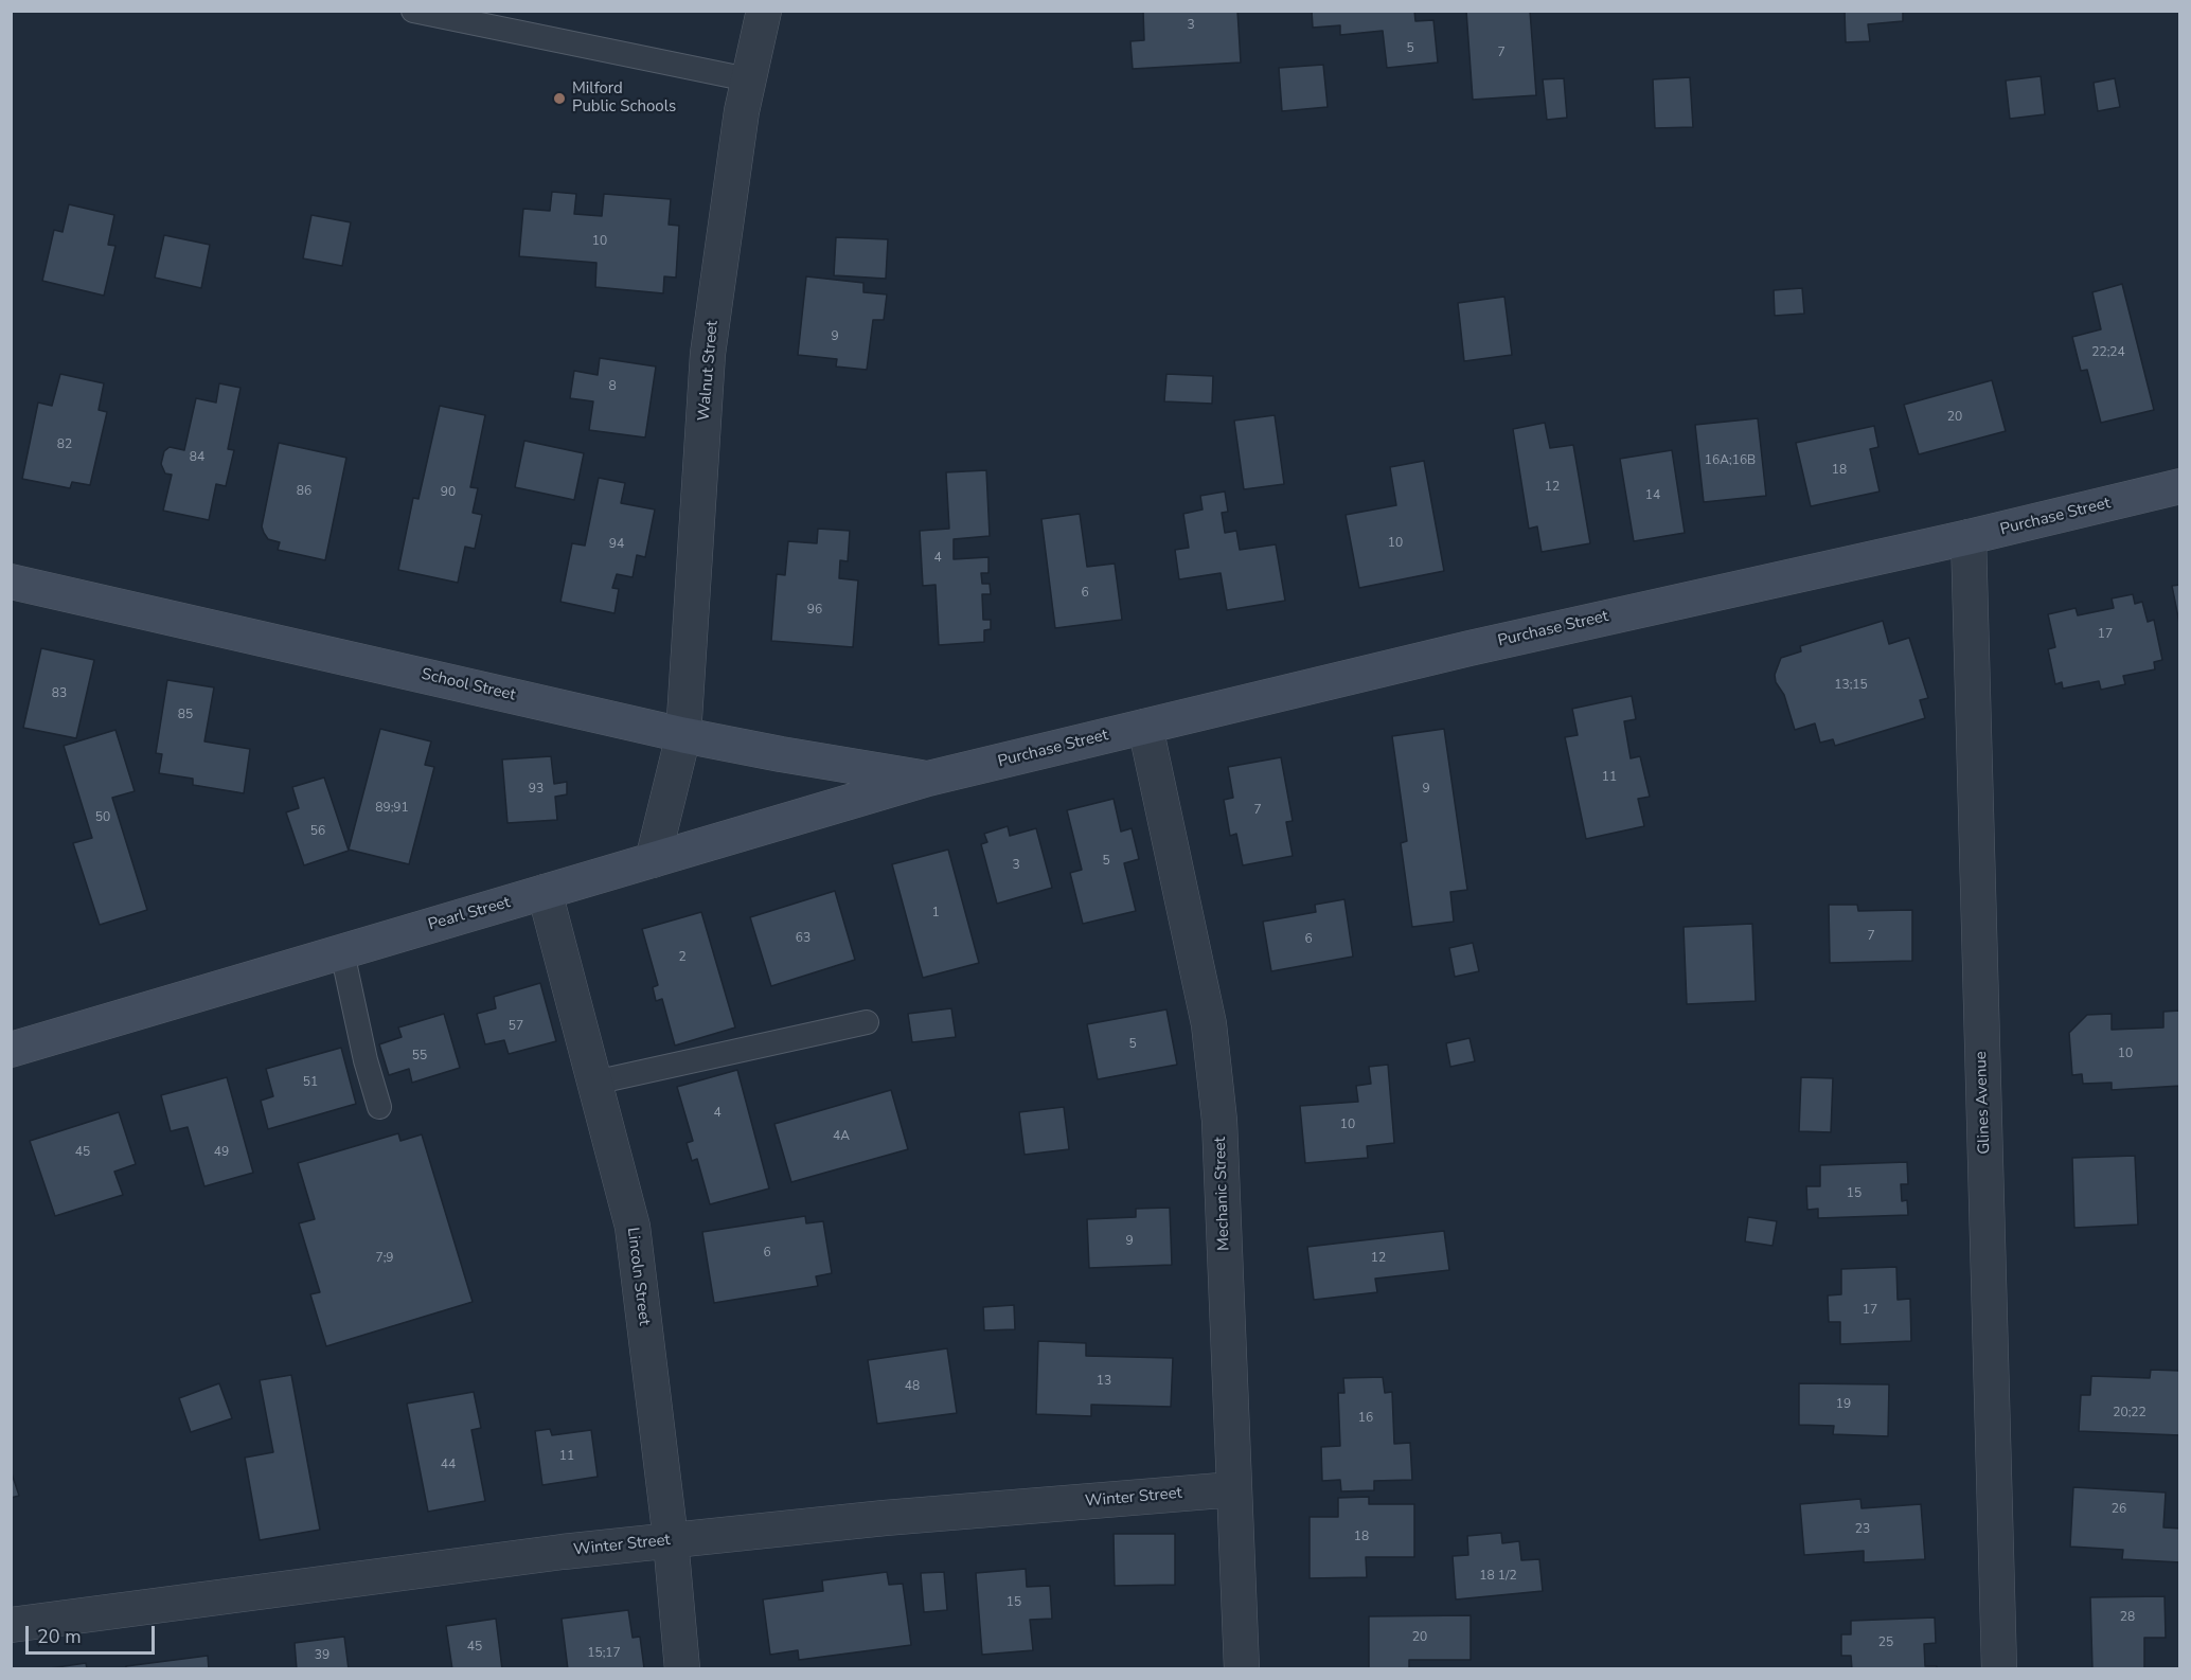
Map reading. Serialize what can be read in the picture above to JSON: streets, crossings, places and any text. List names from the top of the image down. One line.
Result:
{"streets":{"main road":["Purchase Street","School Street","Pearl Street"],"street":["Walnut Street","Glines Avenue","Mechanic Street","Lincoln Street","Winter Street"]},"crossings":[["Walnut Street","School Street"],["Walnut Street","Pearl Street"],["Purchase Street","School Street"],["Purchase Street","Pearl Street"],["Purchase Street","Glines Avenue"],["Purchase Street","Mechanic Street"],["School Street","Pearl Street"],["Pearl Street","Lincoln Street"],["Mechanic Street","Winter Street"],["Lincoln Street","Winter Street"]],"places":["Milford Public Schools"],"house_numbers":["3","5","7","10","9","22;24","8","20","82","84","16A;16B","18","12","86","90","14","10","94","4","6","96","17","13;15","83","85","11","93","9","89;91","7","50","56","5","3","1","7","63","6","2","57","5","10","55","51","4","10","4A","45","49","15","9","6","7;9","12","17","13","48","19","20;22","16","11","44","26","23","18","18 1/2","15","28","20","25","45","15;17","39"],"scale_bar":"20 m"}
